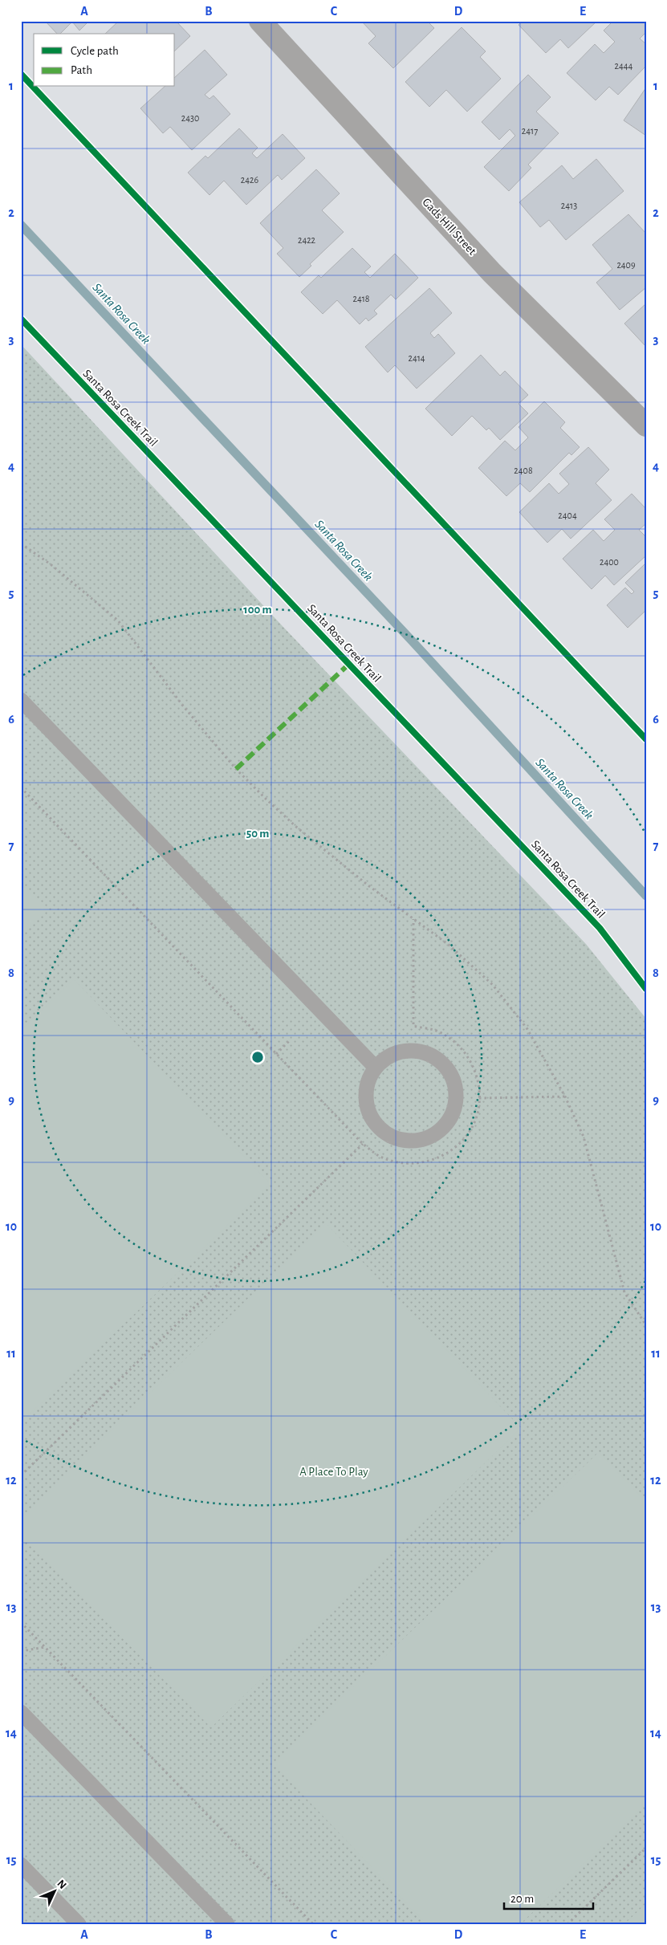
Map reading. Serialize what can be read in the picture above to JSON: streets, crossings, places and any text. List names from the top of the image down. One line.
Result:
{"streets":{"street":["Gads Hill Street"],"cycle path":["Santa Rosa Creek Trail"]},"water":["Santa Rosa Creek"],"parks":["A Place To Play"],"house_numbers":["2444","2430","2417","2426","2413","2422","2409","2418","2414","2408","2404","2400"],"legend":["Cycle path","Path"],"scale_bar":"20 m","north":"top right","grid":{"columns":["A","B","C","D","E"],"rows":["1","2","3","4","5","6","7","8","9","10","11","12","13","14","15"]},"rings":["100 m","50 m"]}
